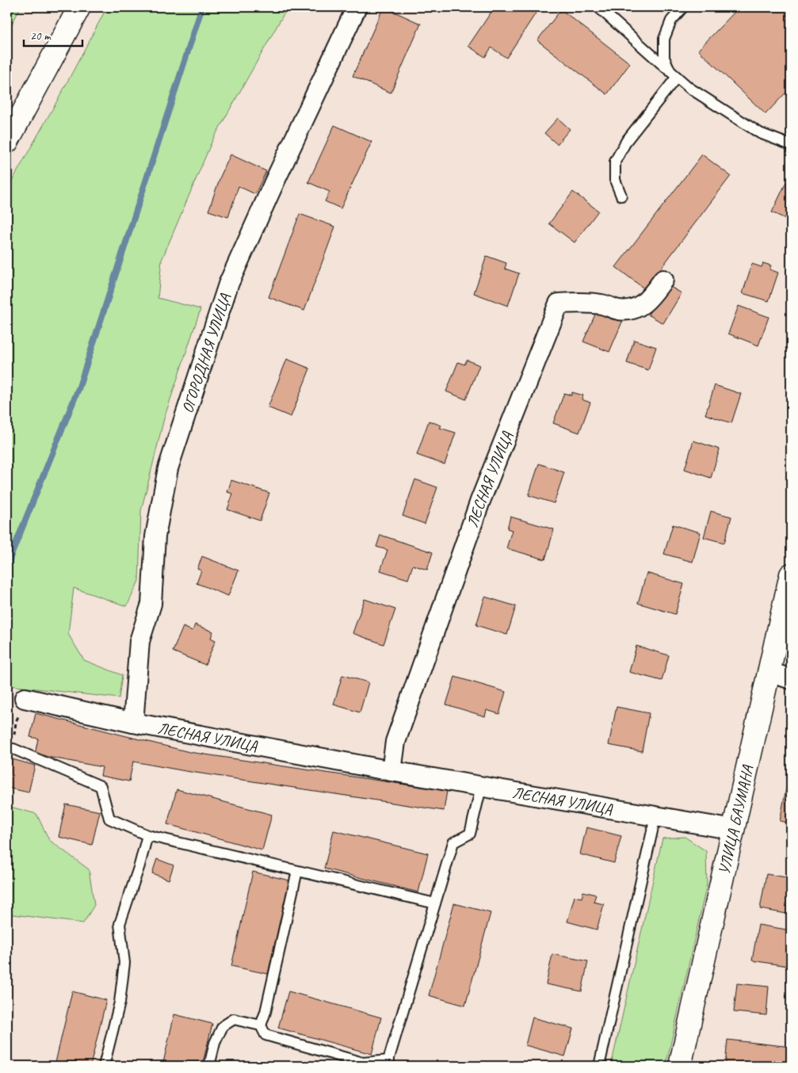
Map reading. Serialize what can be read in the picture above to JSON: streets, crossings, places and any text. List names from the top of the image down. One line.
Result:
{"streets":{"street":["ОГОРОДНАЯ УЛИЦА","ЛЕСНАЯ УЛИЦА","УЛИЦА БАУМАНА"]},"crossings":[["ОГОРОДНАЯ УЛИЦА","ЛЕСНАЯ УЛИЦА"],["ЛЕСНАЯ УЛИЦА","УЛИЦА БАУМАНА"]],"scale_bar":"20 m"}
